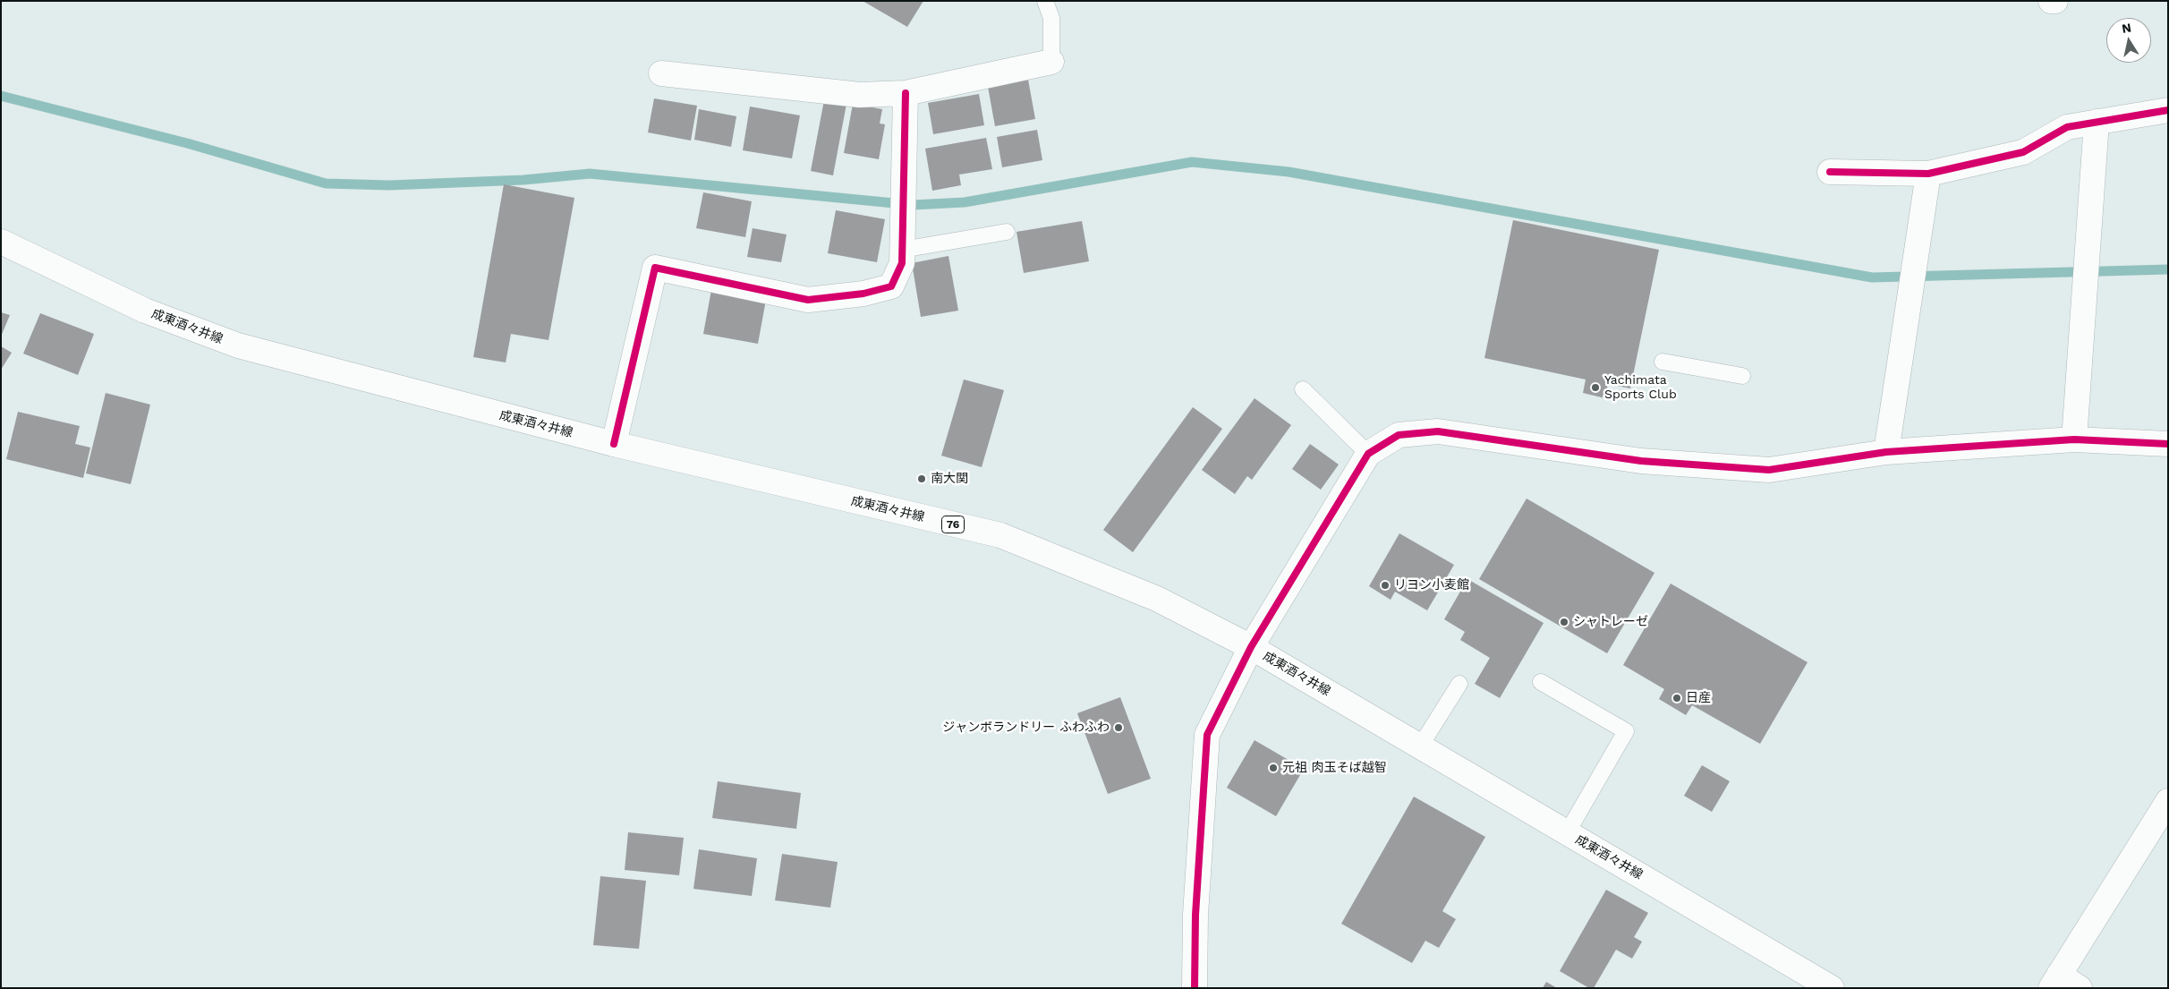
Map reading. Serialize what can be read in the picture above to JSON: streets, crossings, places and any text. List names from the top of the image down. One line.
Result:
{"streets":{"street":["成東酒々井線","76"]},"places":["Yachimata Sports Club","南大関","リヨン小麦館","シャトレーゼ","日産","ジャンボランドリー ふわふわ","元祖 肉玉そば越智"],"north":"top"}
